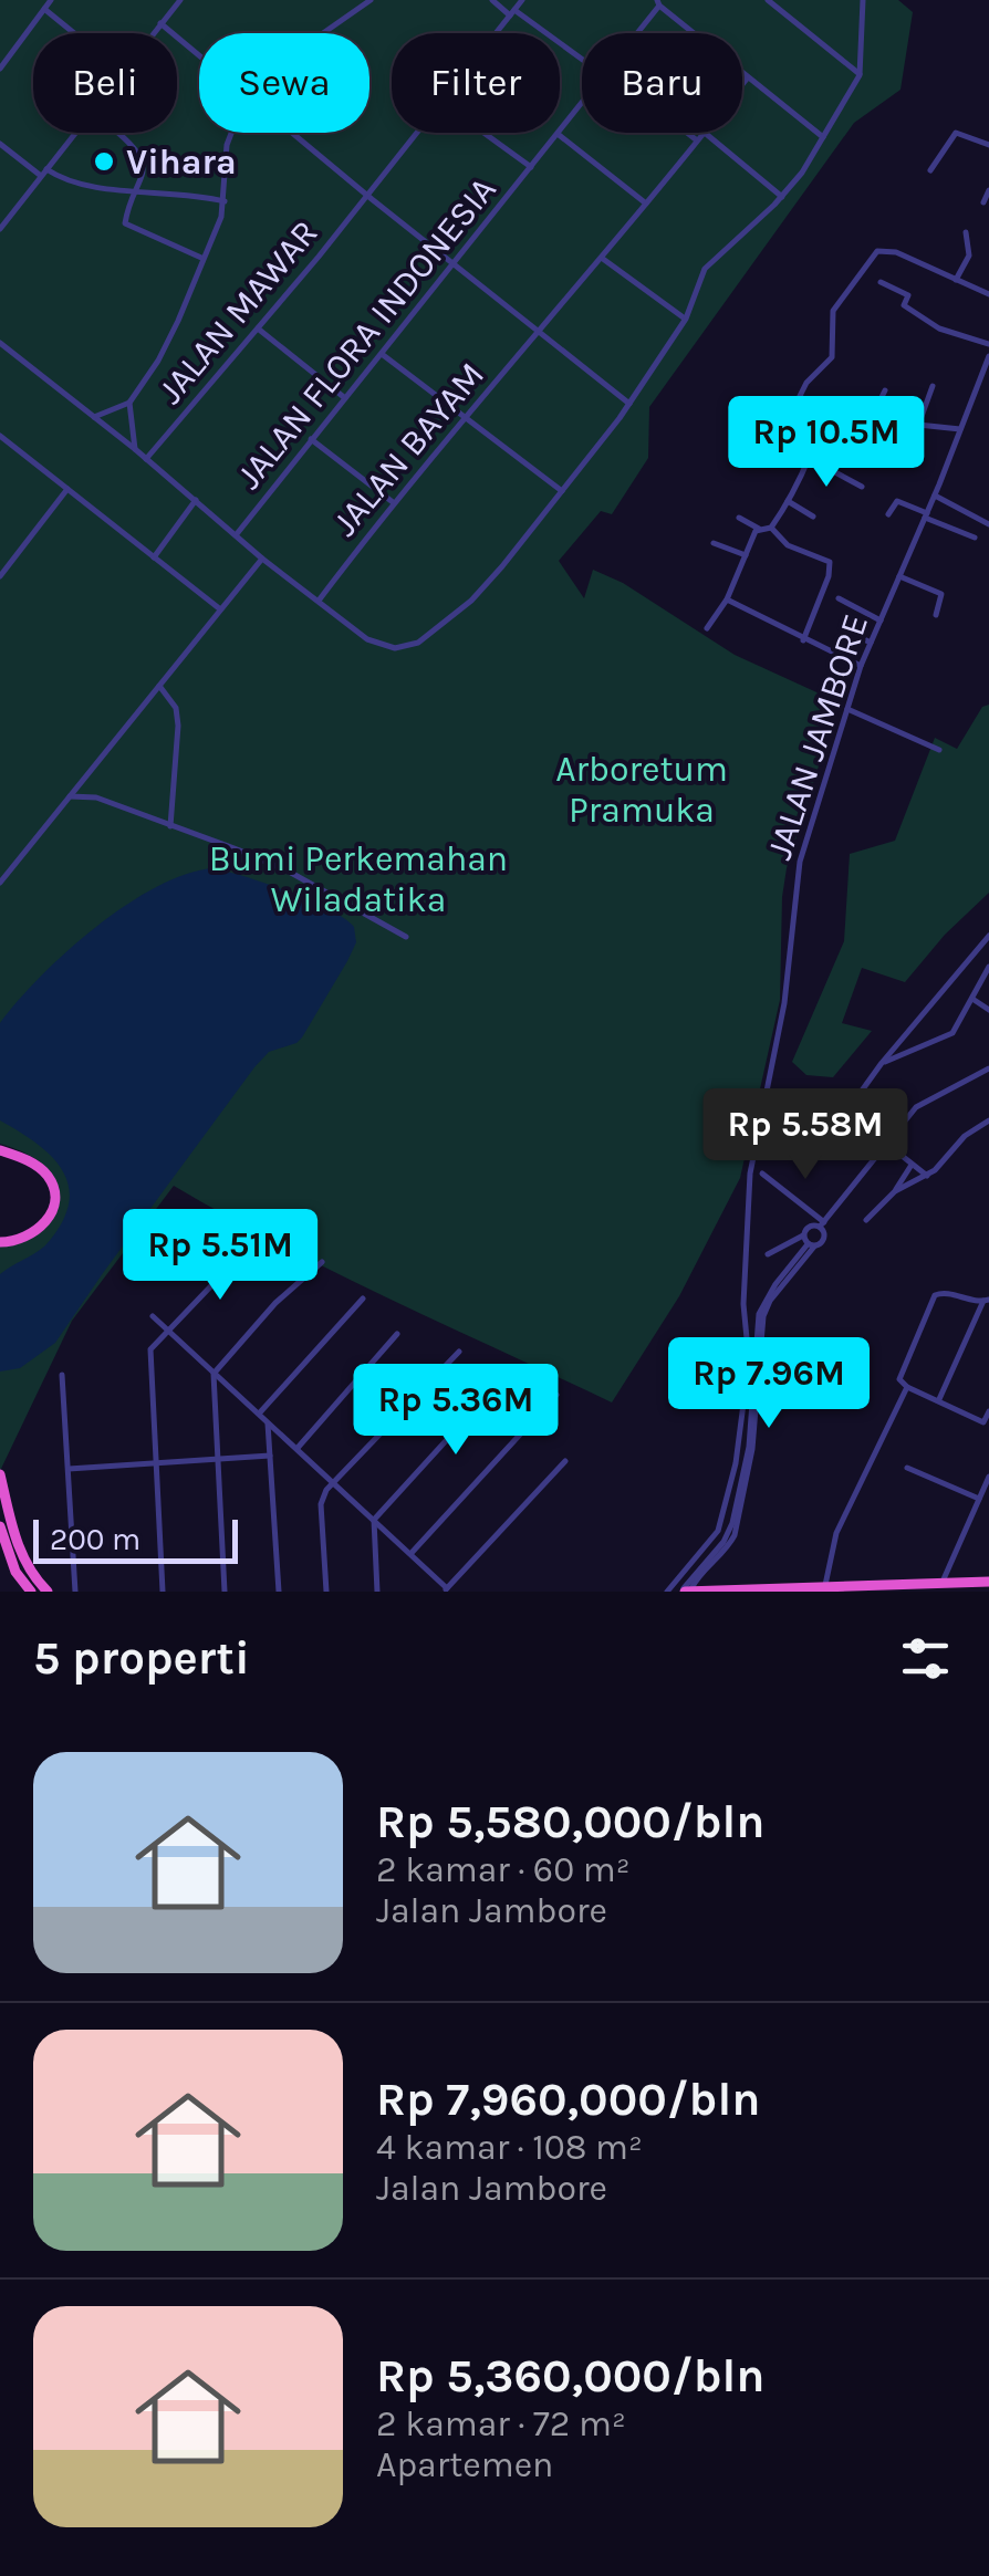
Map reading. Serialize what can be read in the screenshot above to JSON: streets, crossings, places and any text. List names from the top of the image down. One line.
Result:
{"streets":{"street":["JALAN MAWAR","JALAN FLORA INDONESIA","JALAN BAYAM","JALAN JAMBORE"]},"parks":["Arboretum Pramuka","Bumi Perkemahan Wiladatika"],"places":["Vihara"],"scale_bar":"200 m","page":{"chip":["Beli","Sewa","Filter","Baru"],"price":["Rp 10.5M","Rp 5.58M","Rp 5.51M","Rp 7.96M","Rp 5.36M"],"scale":"200 m","heading":"5 properti","list":[{"name":"Rp 5,580,000/bln","note":"2 kamar · 60 m² · Jalan Jambore"},{"name":"Rp 7,960,000/bln","note":"4 kamar · 108 m² · Jalan Jambore"},{"name":"Rp 5,360,000/bln","note":"2 kamar · 72 m² · Apartemen"}]}}
